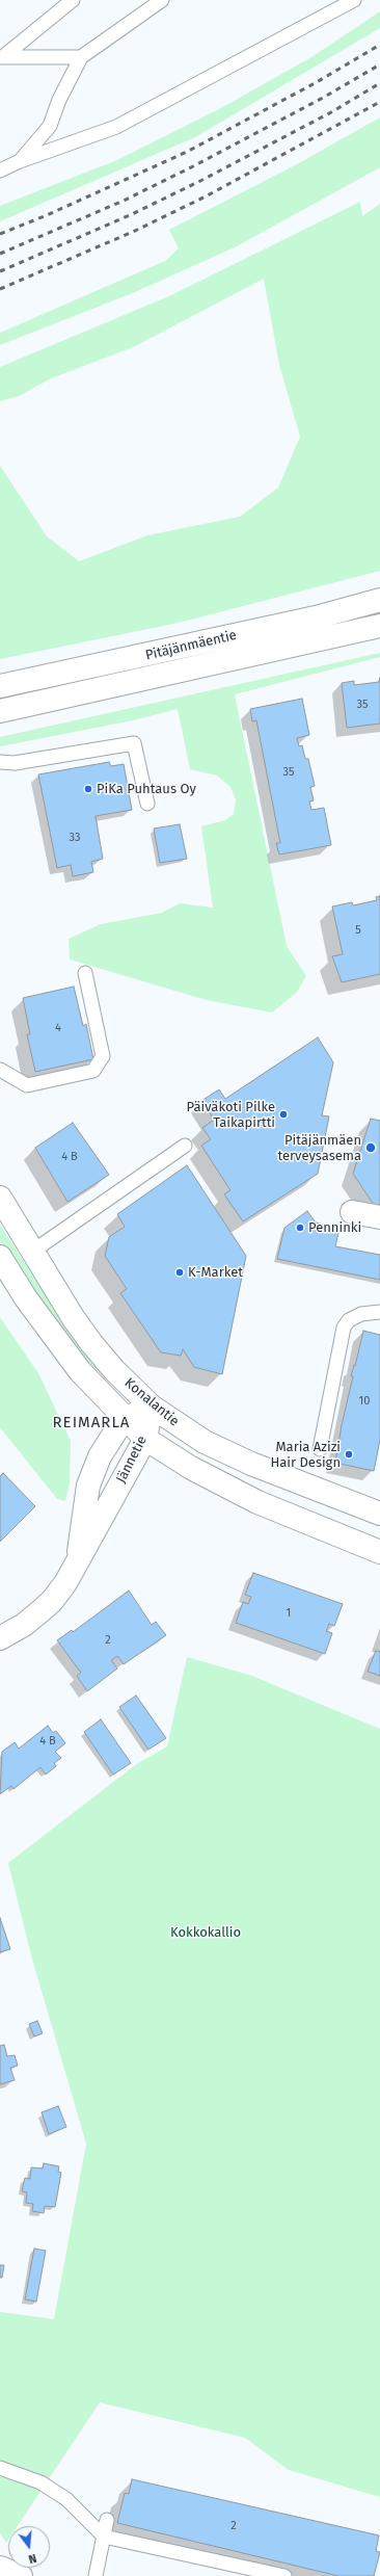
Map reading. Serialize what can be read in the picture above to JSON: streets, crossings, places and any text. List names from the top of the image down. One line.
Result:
{"streets":{"main road":["Pitäjänmäentie","Konalantie","Jännetie"]},"crossings":[["Konalantie","Jännetie"]],"districts":["REIMARLA"],"parks":["Kokkokallio"],"places":["PiKa Puhtaus Oy","Päiväkoti Pilke Taikapirtti","Pitäjänmäen terveysasema","Penninki","K-Market","Maria Azizi Hair Design"],"house_numbers":["35","35","33","5","4","4 B","10","1","2","4 B","2"],"north":"bottom"}
